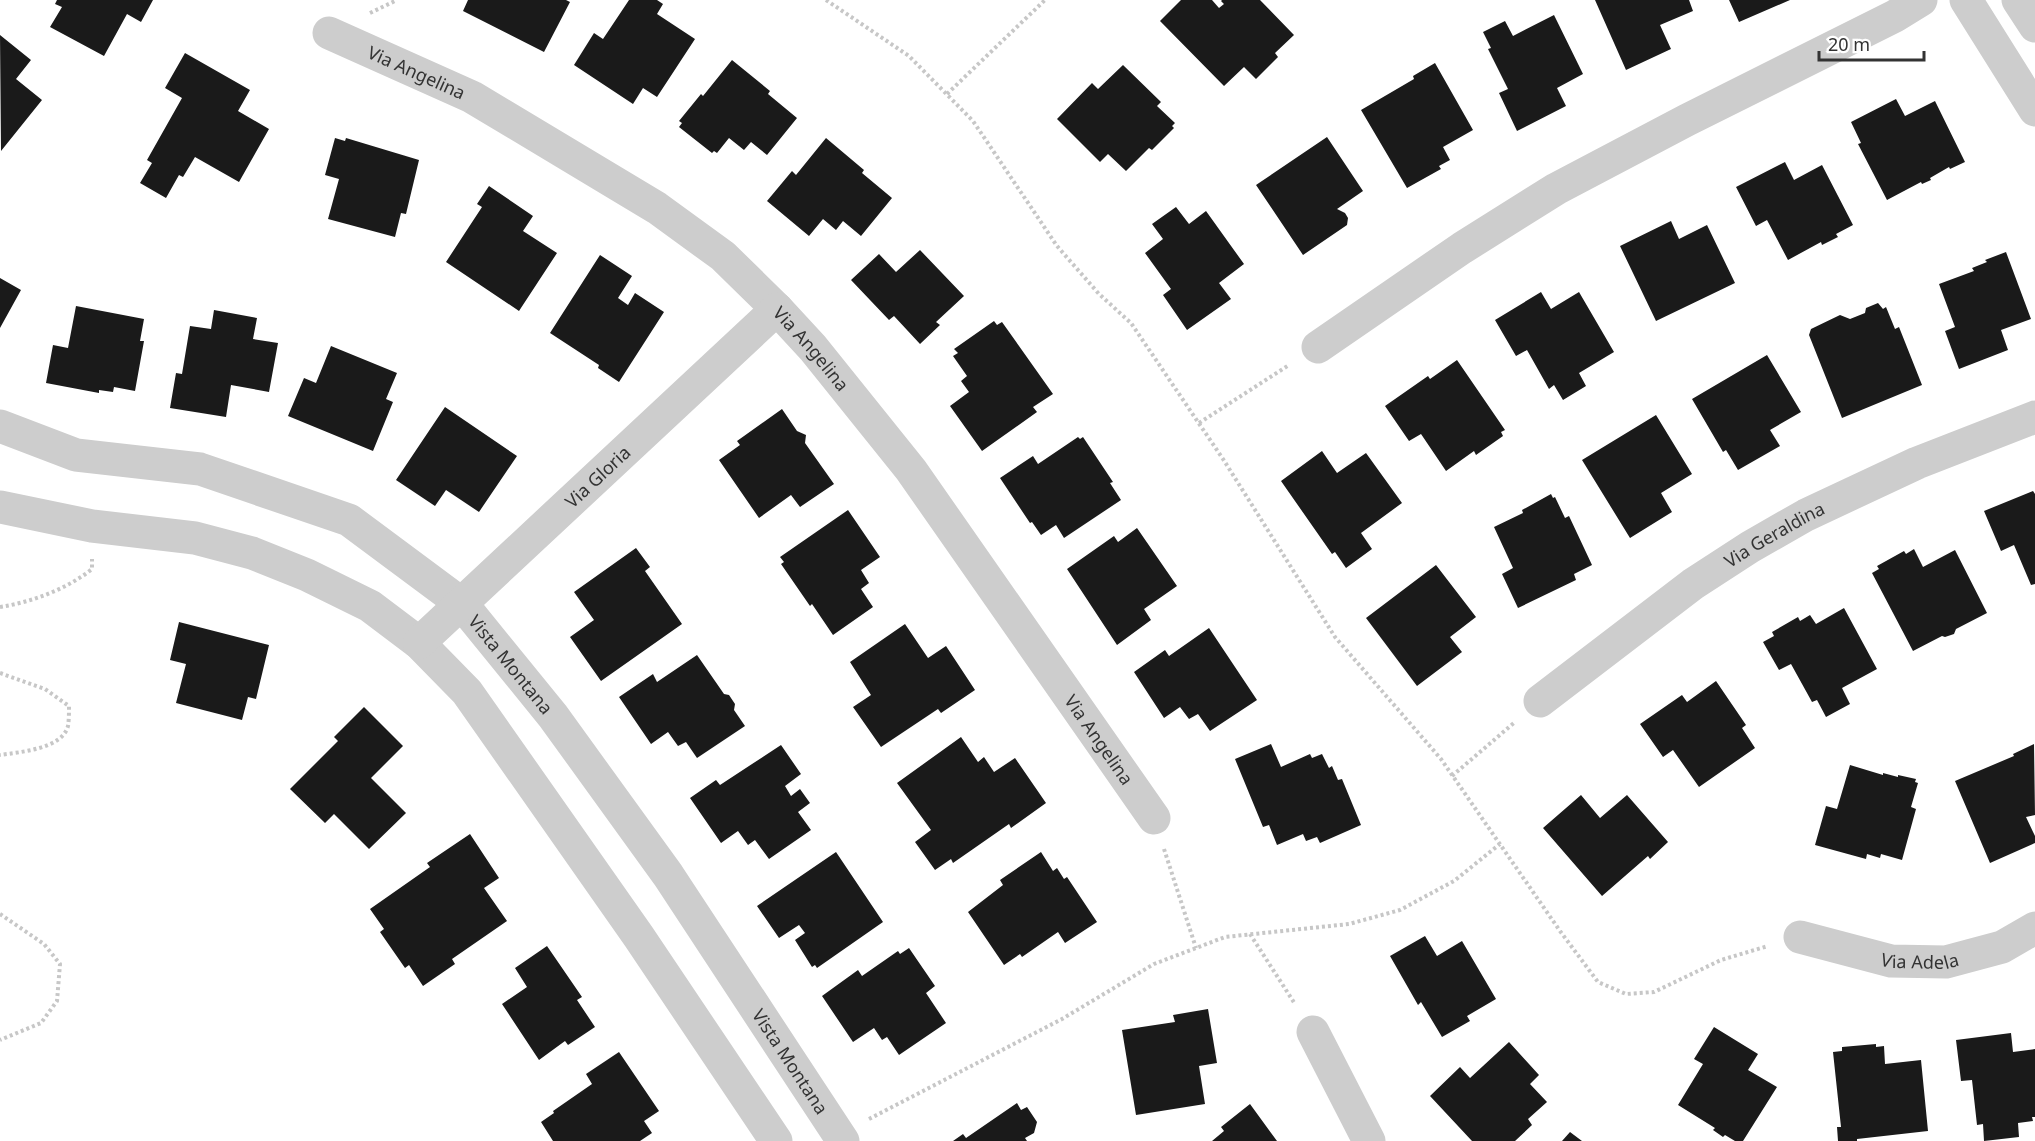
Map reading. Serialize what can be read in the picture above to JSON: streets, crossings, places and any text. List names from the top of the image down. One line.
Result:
{"streets":{"street":["Via Angelina","Via Gloria","Via Geraldina","Vista Montana","Via Adela"]},"crossings":[["Via Angelina","Via Gloria"],["Via Gloria","Vista Montana"]],"scale_bar":"20 m"}
